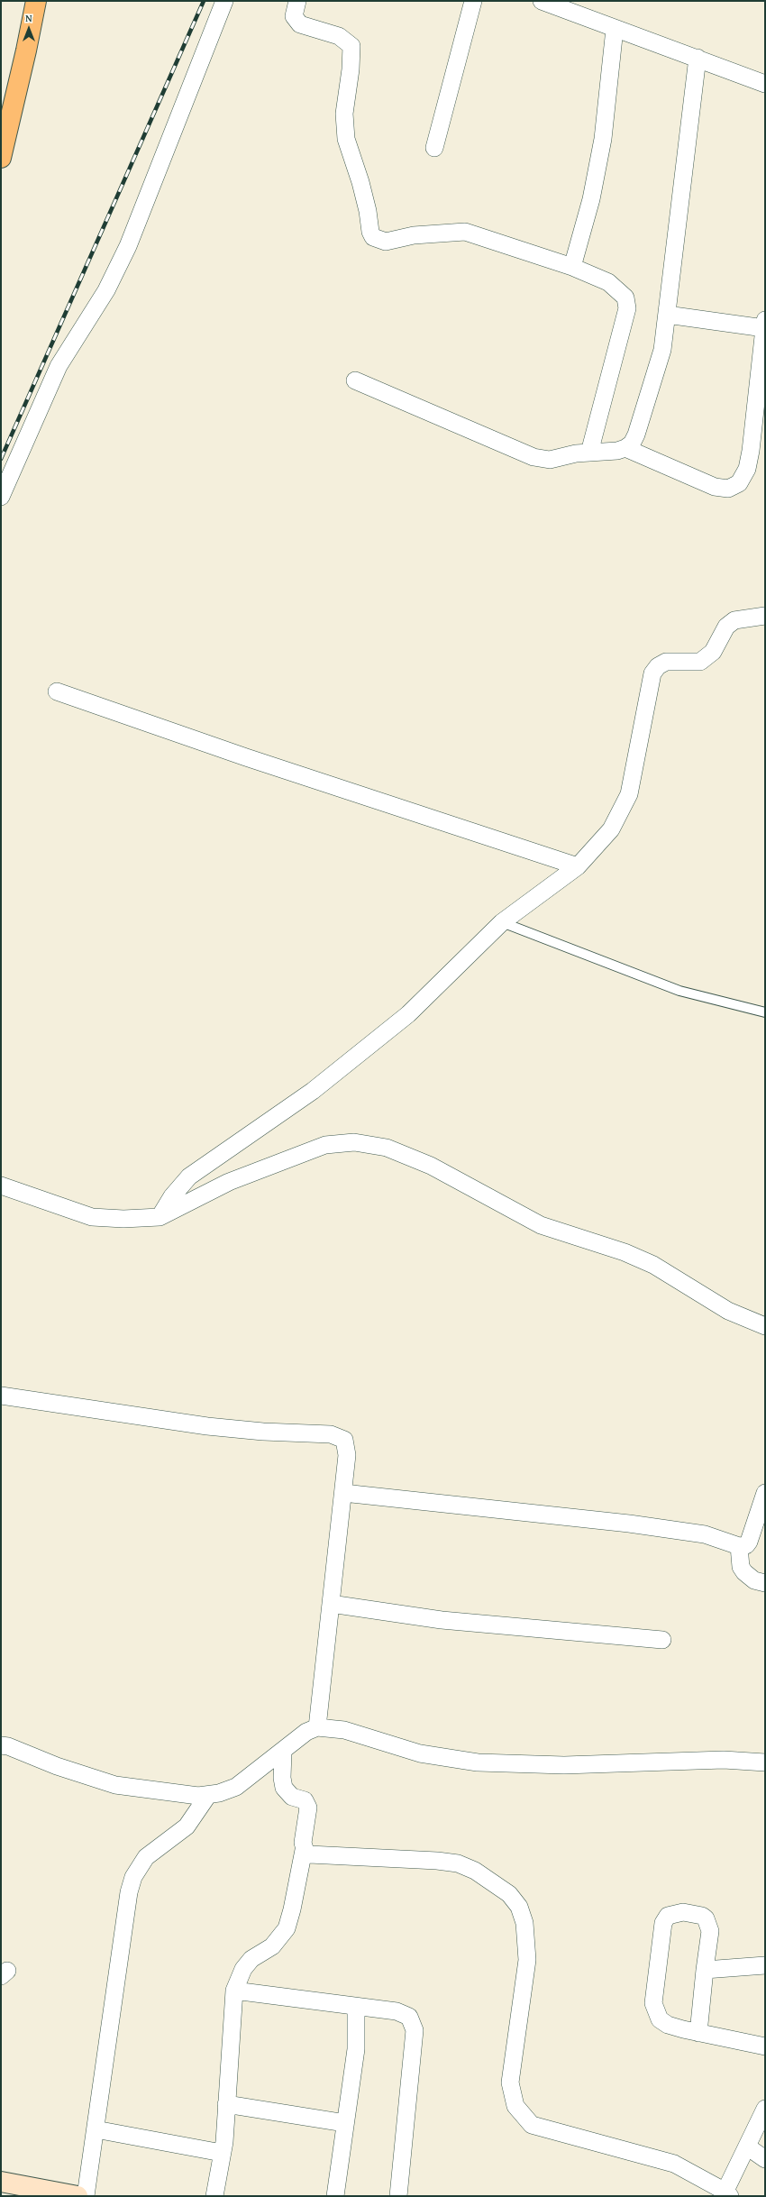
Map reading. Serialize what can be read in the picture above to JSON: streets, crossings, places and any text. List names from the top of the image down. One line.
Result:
{"north":"top"}
